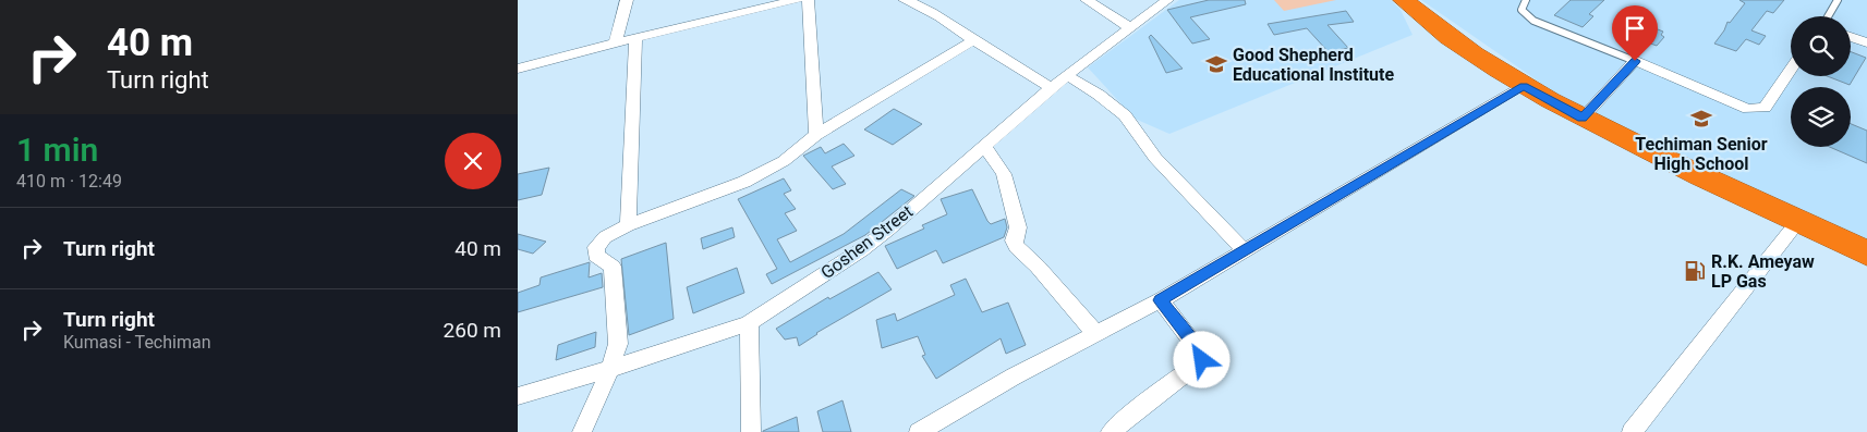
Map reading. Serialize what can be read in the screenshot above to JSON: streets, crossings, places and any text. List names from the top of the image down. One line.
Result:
{"streets":{"street":["Goshen Street"]},"places":{"school or university":["Good Shepherd Educational Institute","Techiman Senior High School"],"fuel station":["R.K. Ameyaw LP Gas"]},"page":{"turn":["40 m","Turn right"],"heading":["1 min","410 m · 12:49"],"list":[{"name":"Turn right","value":"40 m"},{"name":"Turn right","note":"Kumasi - Techiman","value":"260 m"}]}}
